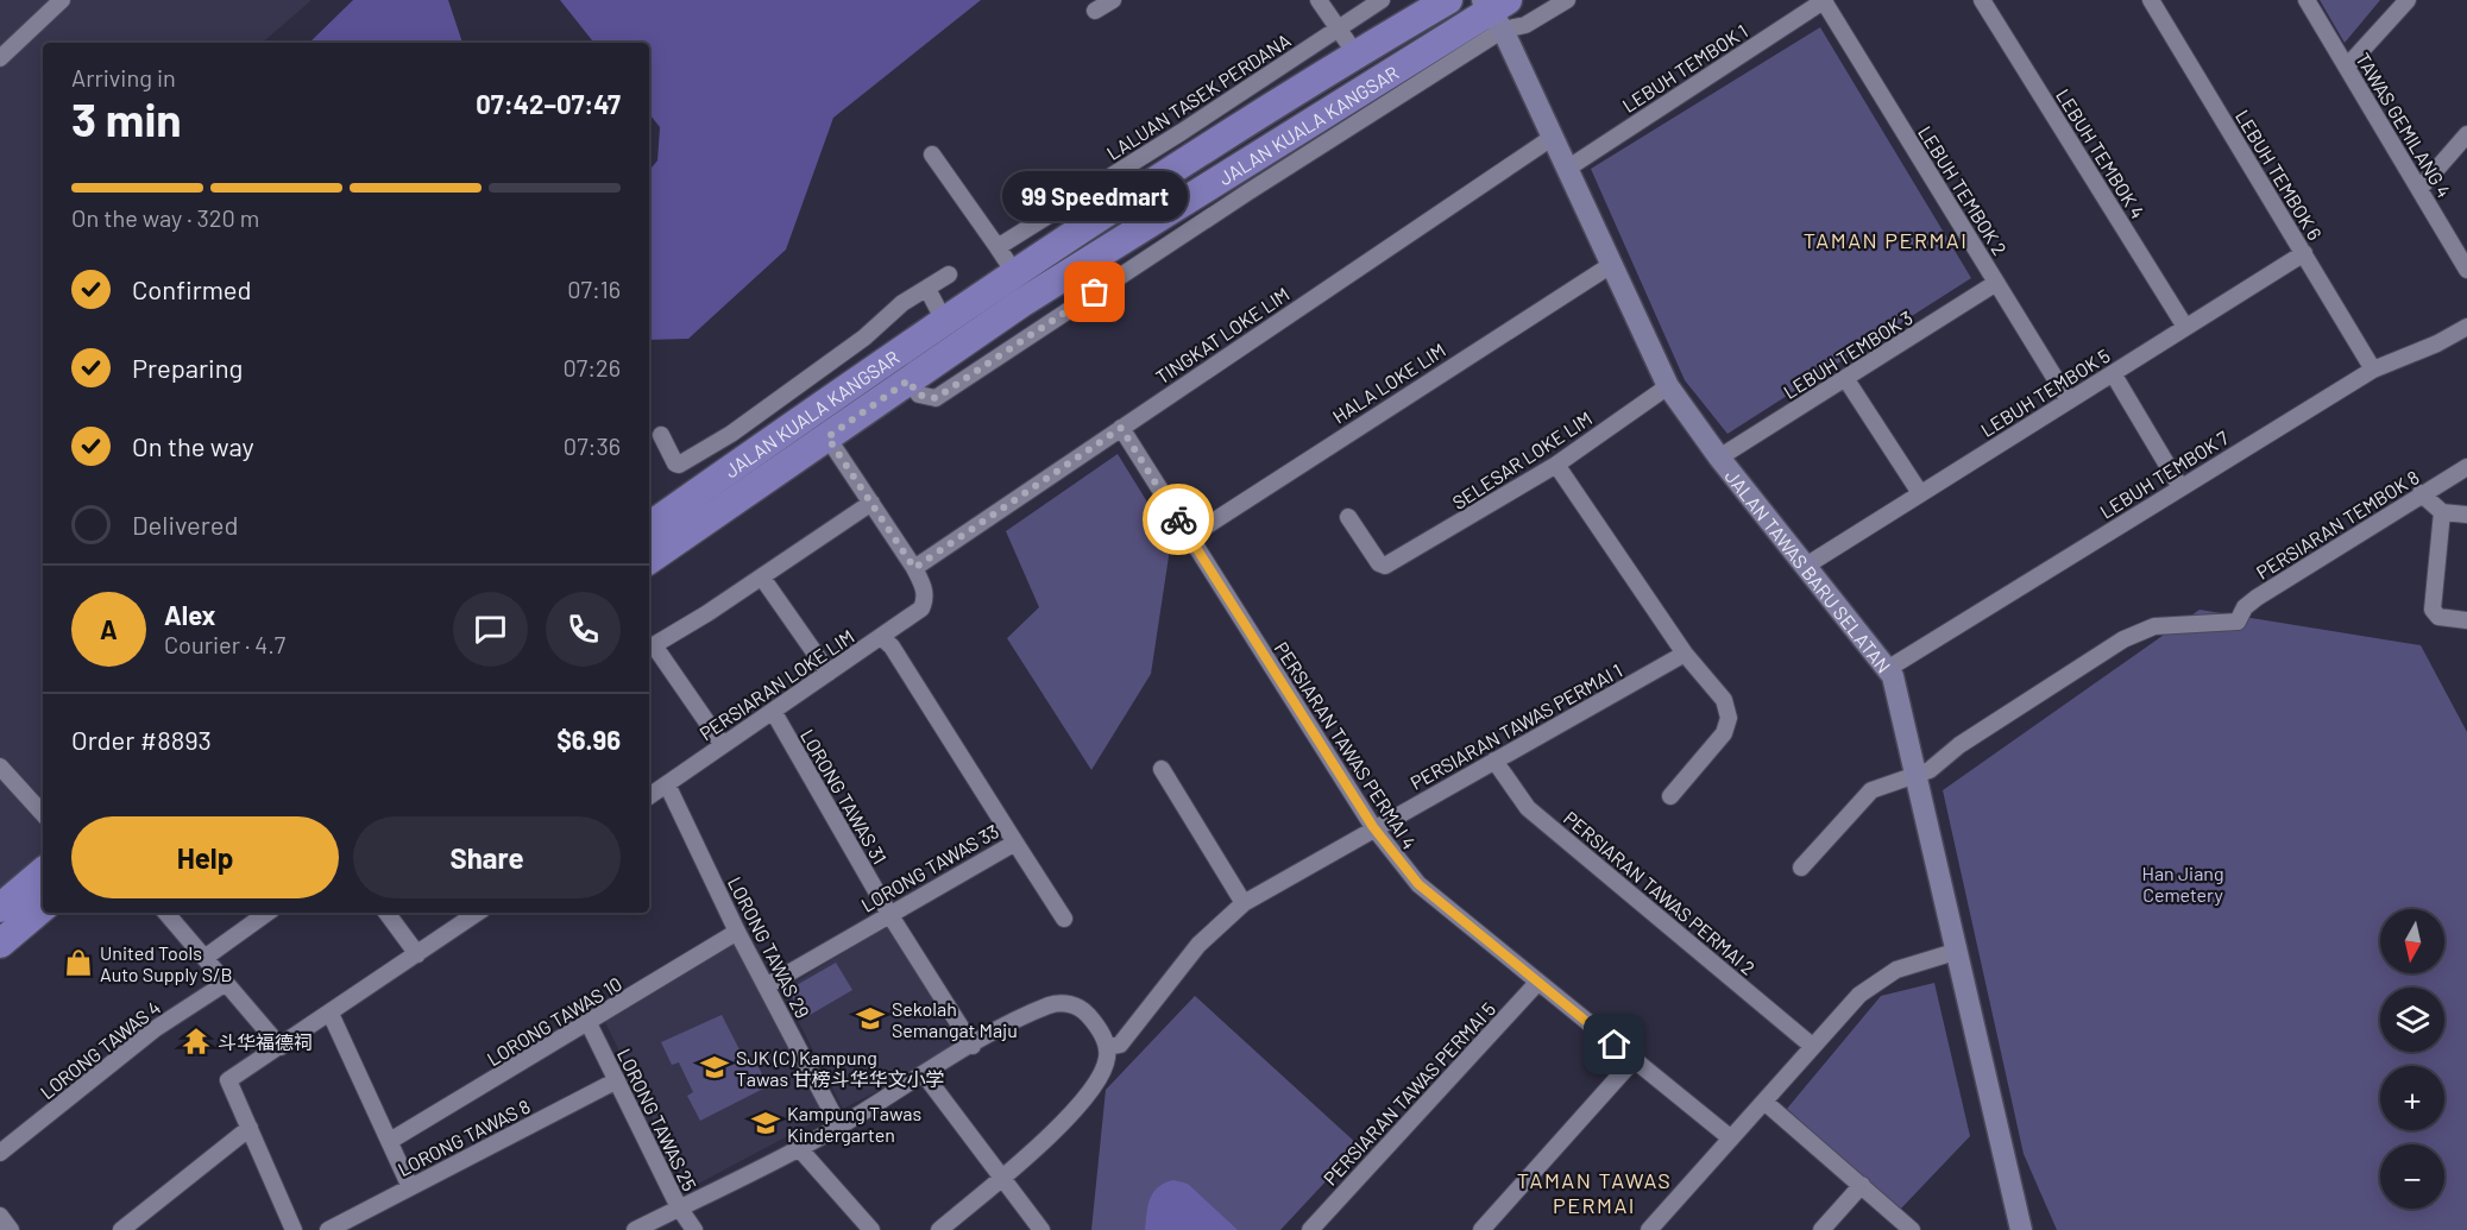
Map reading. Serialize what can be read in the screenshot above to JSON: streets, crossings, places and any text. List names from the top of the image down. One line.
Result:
{"streets":{"highway":["JALAN KUALA KANGSAR"],"street":["LEBUH TEMBOK 1","LALUAN TASEK PERDANA","TAWAS GEMILANG 4","LEBUH TEMBOK 4","LEBUH TEMBOK 6","LEBUH TEMBOK 2","TINGKAT LOKE LIM","LEBUH TEMBOK 3","HALA LOKE LIM","LEBUH TEMBOK 5","SELESAR LOKE LIM","LEBUH TEMBOK 7","PERSIARAN TEMBOK 8","JALAN TAWAS BARU SELATAN","PERSIARAN LOKE LIM","PERSIARAN TAWAS PERMAI 1","PERSIARAN TAWAS PERMAI 4","LORONG TAWAS 31","LORONG TAWAS 33","PERSIARAN TAWAS PERMAI 2","LORONG TAWAS 29","LORONG TAWAS 10","LORONG TAWAS 4","PERSIARAN TAWAS PERMAI 5","LORONG TAWAS 25","LORONG TAWAS 8"]},"crossings":[["LEBUH TEMBOK 1","LEBUH TEMBOK 2"],["LEBUH TEMBOK 1","JALAN TAWAS BARU SELATAN"],["JALAN KUALA KANGSAR","JALAN TAWAS BARU SELATAN"],["LEBUH TEMBOK 4","LEBUH TEMBOK 5"],["LEBUH TEMBOK 6","LEBUH TEMBOK 5"],["LEBUH TEMBOK 6","LEBUH TEMBOK 7"],["LEBUH TEMBOK 2","LEBUH TEMBOK 3"],["LEBUH TEMBOK 2","LEBUH TEMBOK 5"],["TINGKAT LOKE LIM","JALAN TAWAS BARU SELATAN"],["TINGKAT LOKE LIM","PERSIARAN LOKE LIM"],["TINGKAT LOKE LIM","PERSIARAN TAWAS PERMAI 4"],["LEBUH TEMBOK 3","JALAN TAWAS BARU SELATAN"],["HALA LOKE LIM","JALAN TAWAS BARU SELATAN"],["HALA LOKE LIM","PERSIARAN TAWAS PERMAI 4"],["LEBUH TEMBOK 5","JALAN TAWAS BARU SELATAN"],["SELESAR LOKE LIM","JALAN TAWAS BARU SELATAN"],["LEBUH TEMBOK 7","JALAN TAWAS BARU SELATAN"],["PERSIARAN TEMBOK 8","JALAN TAWAS BARU SELATAN"],["PERSIARAN LOKE LIM","LORONG TAWAS 31"],["PERSIARAN LOKE LIM","LORONG TAWAS 33"],["PERSIARAN LOKE LIM","LORONG TAWAS 29"],["PERSIARAN TAWAS PERMAI 1","PERSIARAN TAWAS PERMAI 4"],["PERSIARAN TAWAS PERMAI 1","PERSIARAN TAWAS PERMAI 2"],["PERSIARAN TAWAS PERMAI 4","PERSIARAN TAWAS PERMAI 5"],["LORONG TAWAS 31","LORONG TAWAS 33"],["LORONG TAWAS 33","LORONG TAWAS 29"],["LORONG TAWAS 29","LORONG TAWAS 10"],["LORONG TAWAS 10","LORONG TAWAS 25"],["LORONG TAWAS 25","LORONG TAWAS 8"]],"districts":["TAMAN PERMAI","TAMAN TAWAS PERMAI"],"parks":["Han Jiang Cemetery"],"places":{"other":["99 Speedmart"],"shop":["United Tools Auto Supply S/B"],"school or university":["Sekolah Semangat Maju","SJK (C) Kampung Tawas 甘榜斗华华文小学","Kampung Tawas Kindergarten"],"temple":["斗华福德祠"]},"north":"bottom","page":{"heading":["3 min","Arriving in","07:42–07:47"],"panel":["Alex","Courier · 4.7","Order #8893","$6.96"],"bar":"On the way · 320 m","bubble":"99 Speedmart","list":[["Confirmed","07:16"],["Preparing","07:26"],["On the way","07:36"],"Delivered"],"round":"A","buttons":["Help","Share"],"map_buttons":["+","−"]}}
